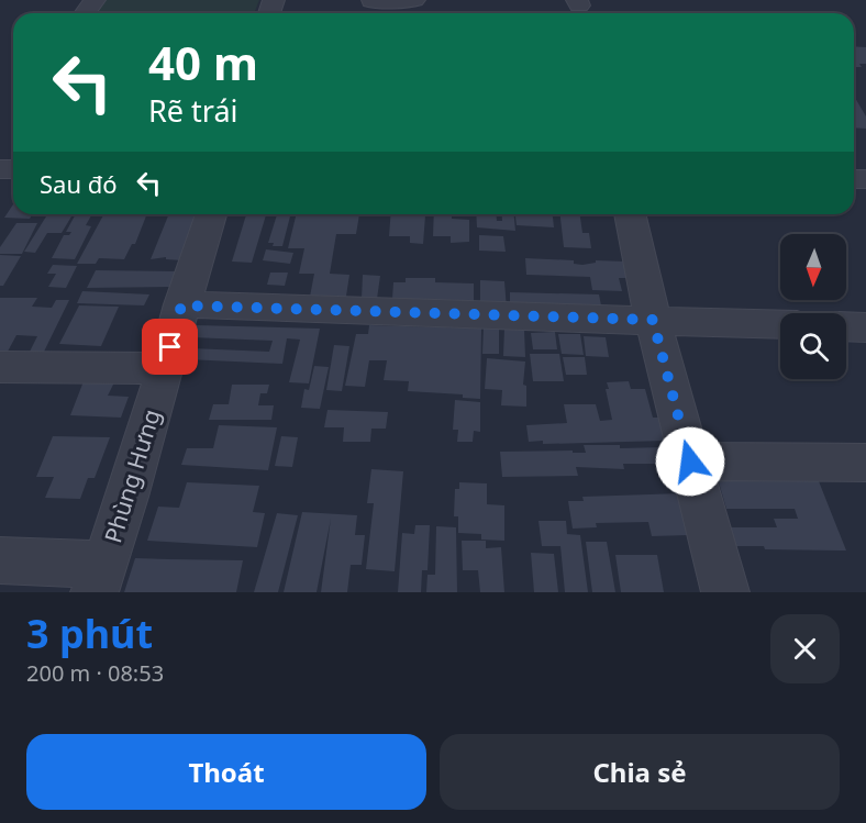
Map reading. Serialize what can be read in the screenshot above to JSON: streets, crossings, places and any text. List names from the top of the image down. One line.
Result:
{"streets":{"street":["Phùng Hưng"]},"north":"bottom","page":{"turn":["40 m","Rẽ trái"],"then":"Sau đó","heading":["3 phút","200 m · 08:53"],"buttons":["Thoát","Chia sẻ"]}}
